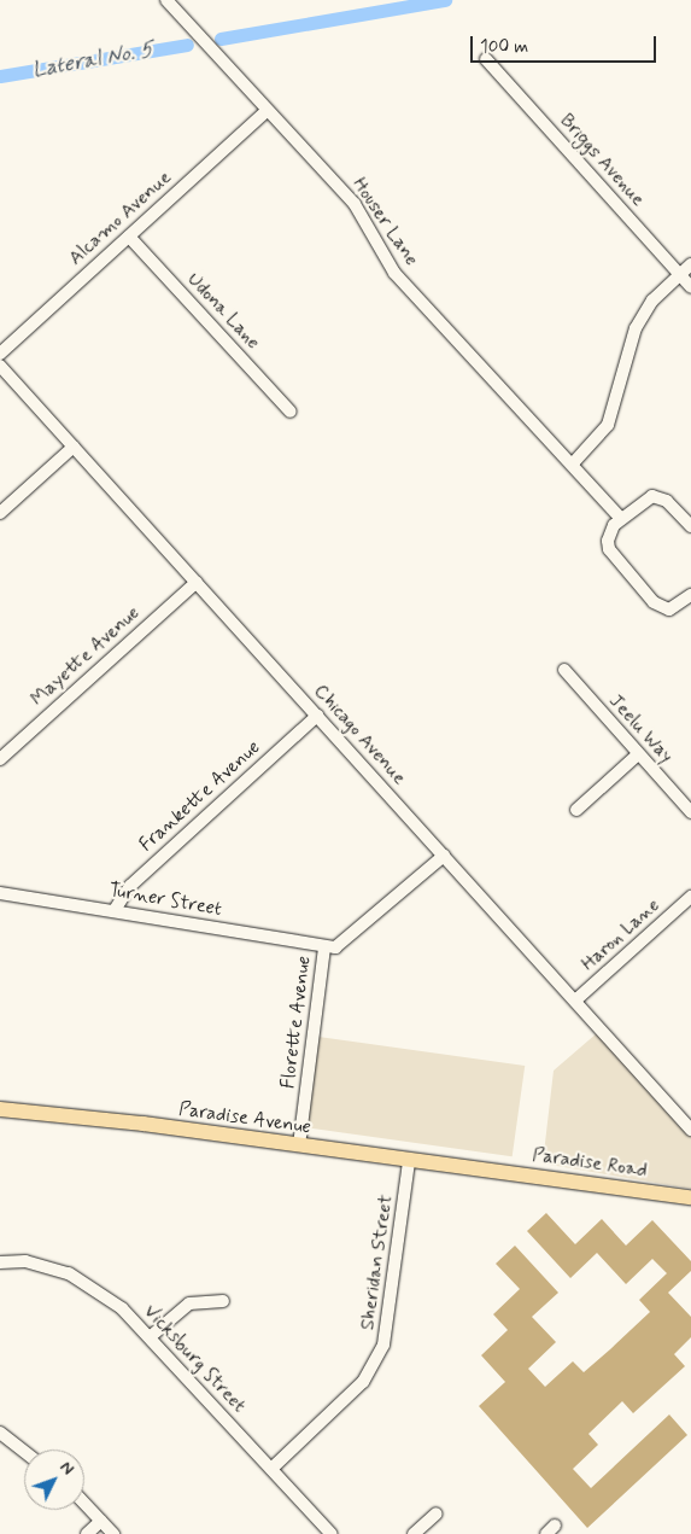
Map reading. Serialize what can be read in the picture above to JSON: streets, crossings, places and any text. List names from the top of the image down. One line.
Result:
{"streets":{"main road":["Paradise Avenue","Paradise Road"],"street":["Briggs Avenue","Alcamo Avenue","Houser Lane","Udona Lane","Mayette Avenue","Jeelu Way","Chicago Avenue","Frankette Avenue","Turner Street","Haron Lane","Florette Avenue","Sheridan Street","Vicksburg Street"]},"crossings":[["Alcamo Avenue","Houser Lane"],["Alcamo Avenue","Udona Lane"],["Mayette Avenue","Chicago Avenue"],["Chicago Avenue","Frankette Avenue"],["Chicago Avenue","Haron Lane"],["Chicago Avenue","Florette Avenue"],["Frankette Avenue","Turner Street"],["Turner Street","Florette Avenue"],["Florette Avenue","Paradise Avenue"],["Paradise Avenue","Paradise Road"],["Paradise Avenue","Sheridan Street"],["Sheridan Street","Vicksburg Street"]],"water":["Lateral No. 5"],"scale_bar":"100 m","north":"top right"}
